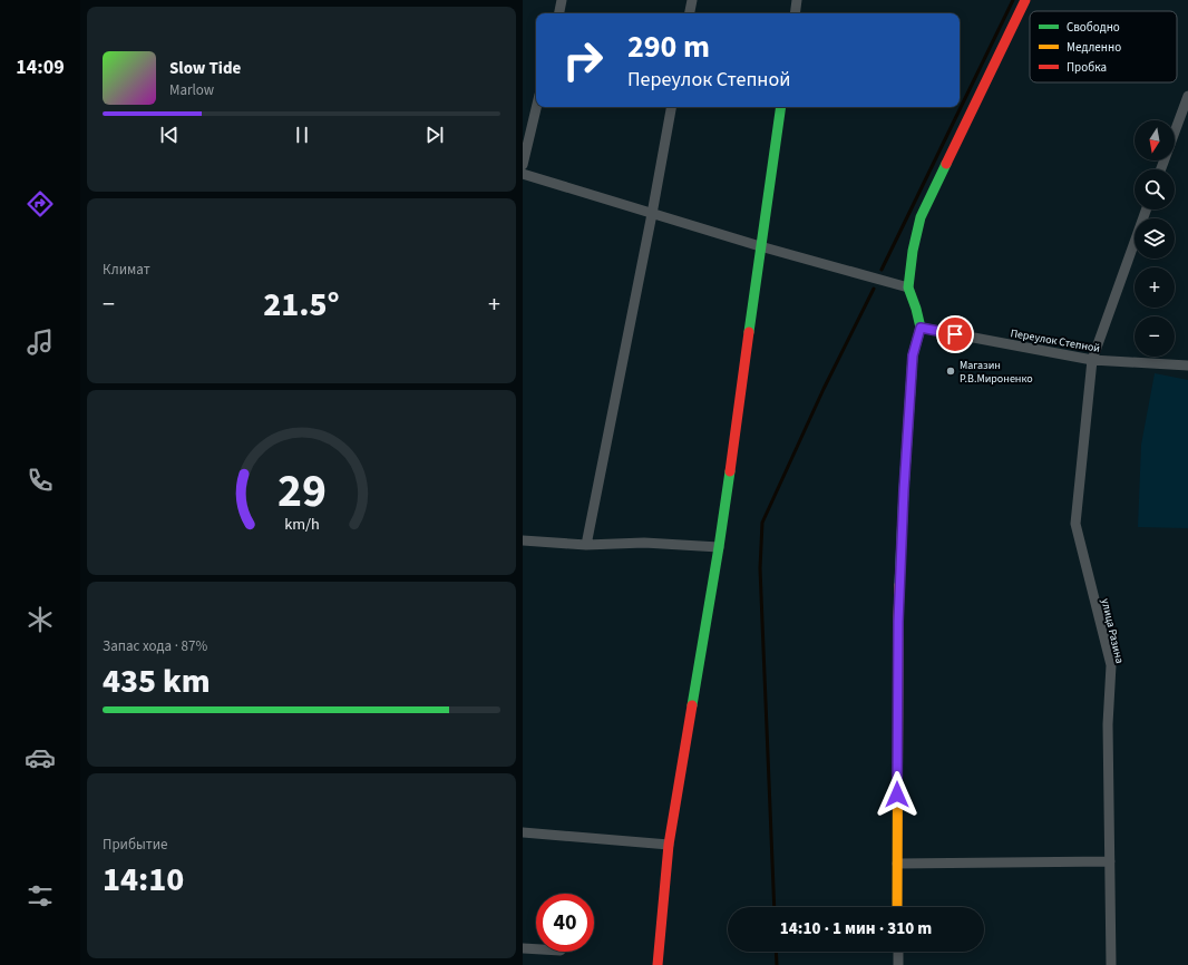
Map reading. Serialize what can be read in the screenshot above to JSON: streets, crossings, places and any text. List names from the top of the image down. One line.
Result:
{"streets":{"street":["Переулок Степной","улица Разина"]},"crossings":[["Переулок Степной","улица Разина"]],"places":["Магазин Р.В.Мироненко"],"legend":["Свободно","Медленно","Пробка"],"north":"bottom","page":{"tabs":"14:09","turn":["290 m","Переулок Степной"],"song":["Slow Tide","Marlow"],"map_buttons":["+","−"],"tile":["Климат",["Запас хода · 87%","435 km"],["Прибытие","14:10"]],"heat":["−","21.5°","+"],"limit":"40","trip":"14:10 · 1 мин · 310 m","gauge":["29","km/h"]}}
